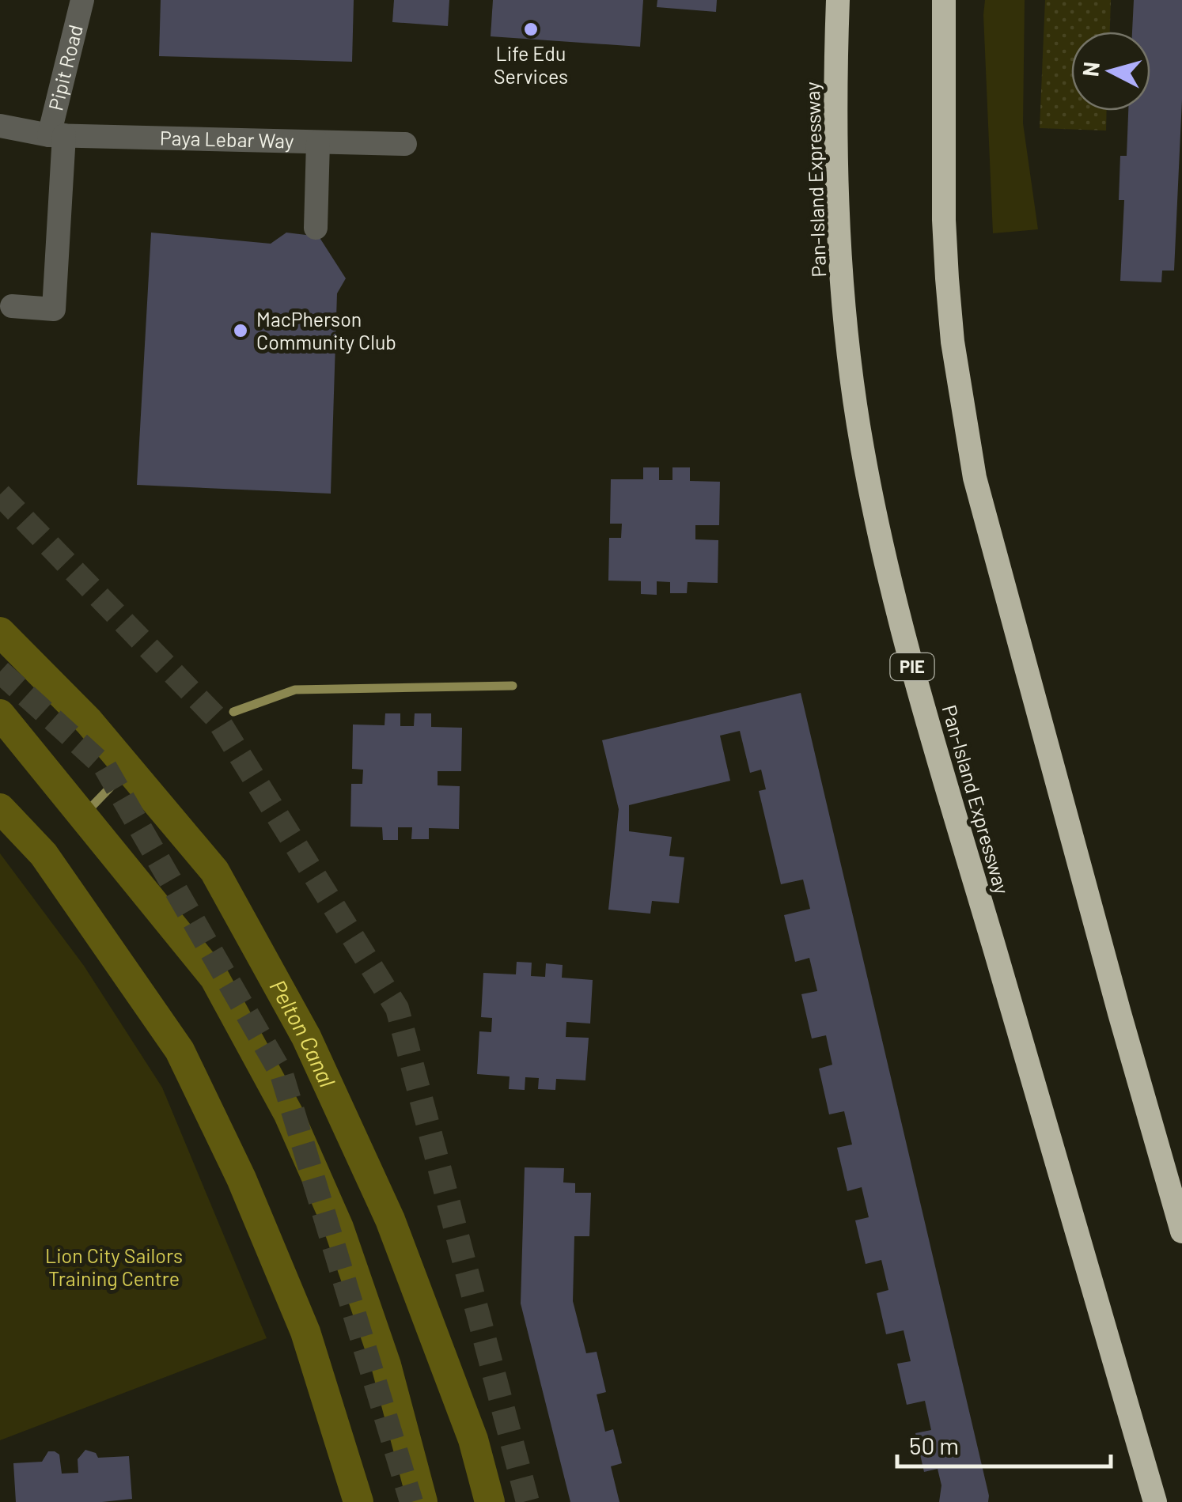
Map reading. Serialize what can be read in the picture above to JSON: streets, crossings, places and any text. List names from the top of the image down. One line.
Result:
{"streets":{"highway":["Pan-Island Expressway","PIE"],"street":["Pipit Road","Paya Lebar Way"]},"crossings":[["Pipit Road","Paya Lebar Way"]],"water":["Pelton Canal"],"parks":["Lion City Sailors Training Centre"],"places":["Life Edu Services","MacPherson Community Club"],"scale_bar":"50 m","north":"left"}
